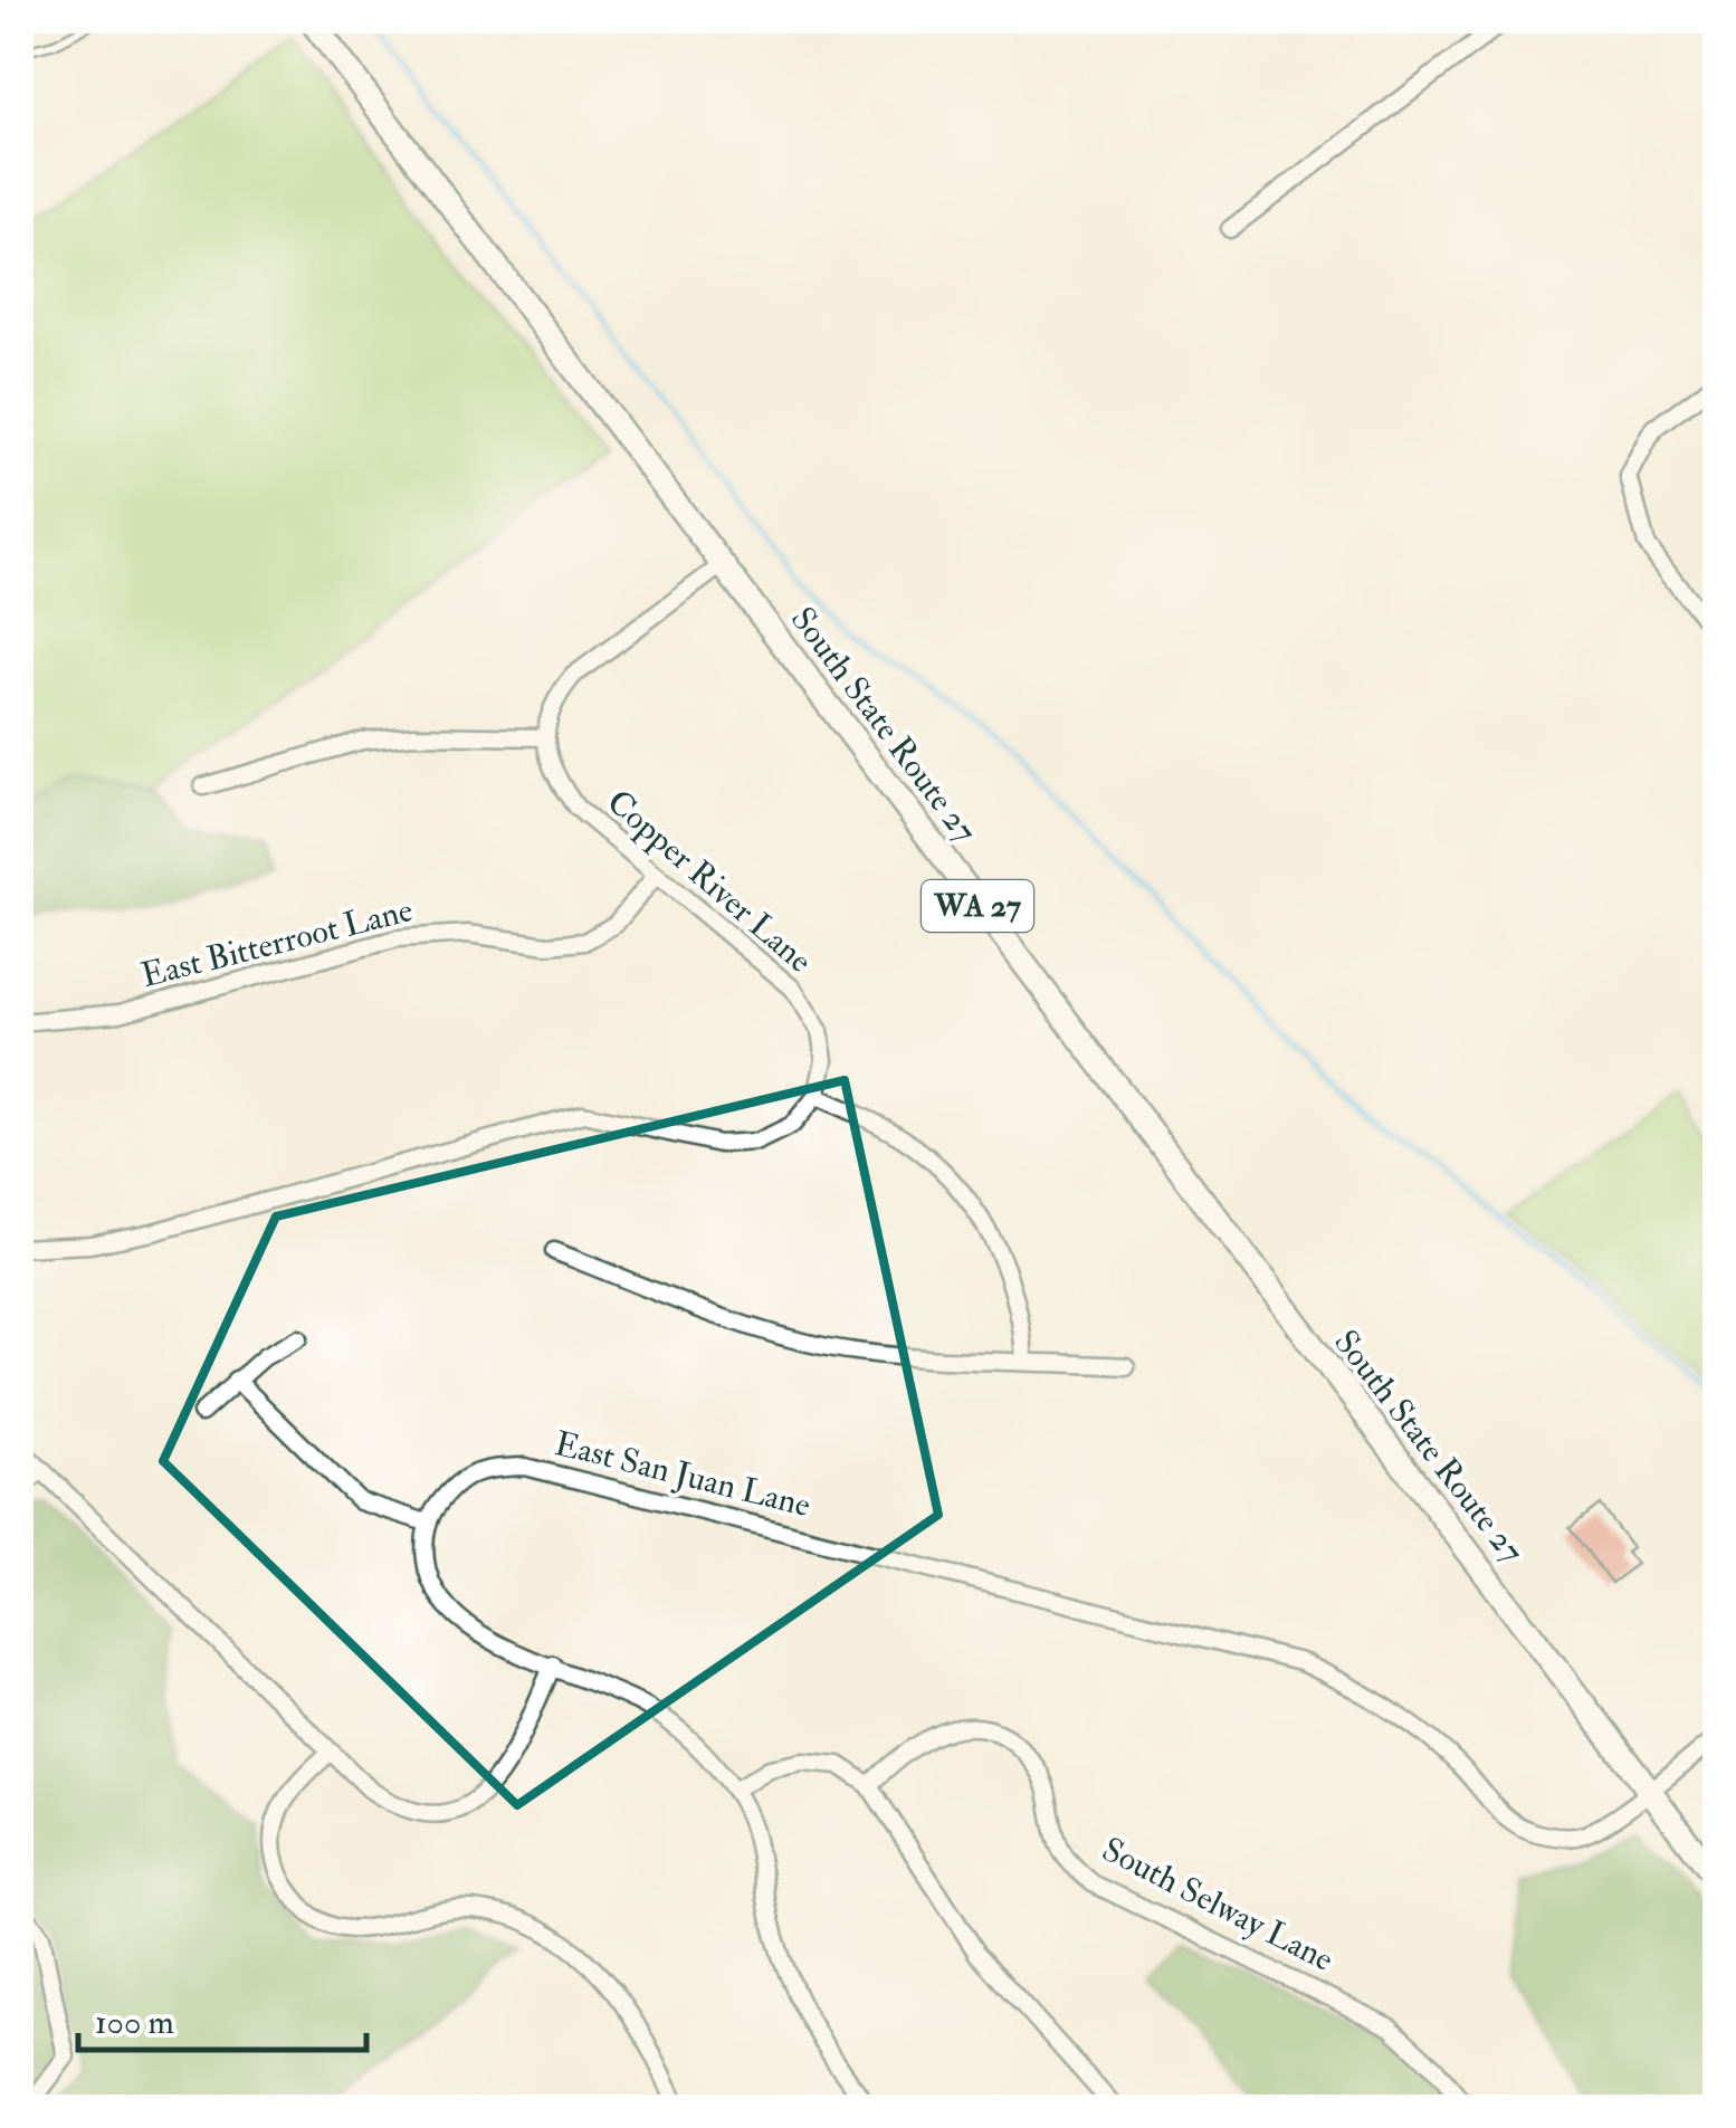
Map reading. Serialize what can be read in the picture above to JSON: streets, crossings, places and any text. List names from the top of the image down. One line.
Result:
{"streets":{"main road":["South State Route 27","WA 27"],"street":["Copper River Lane","East Bitterroot Lane","East San Juan Lane","South Selway Lane"]},"crossings":[["South State Route 27","WA 27"],["South State Route 27","East San Juan Lane"],["Copper River Lane","East Bitterroot Lane"],["WA 27","East San Juan Lane"]],"scale_bar":"100 m"}
